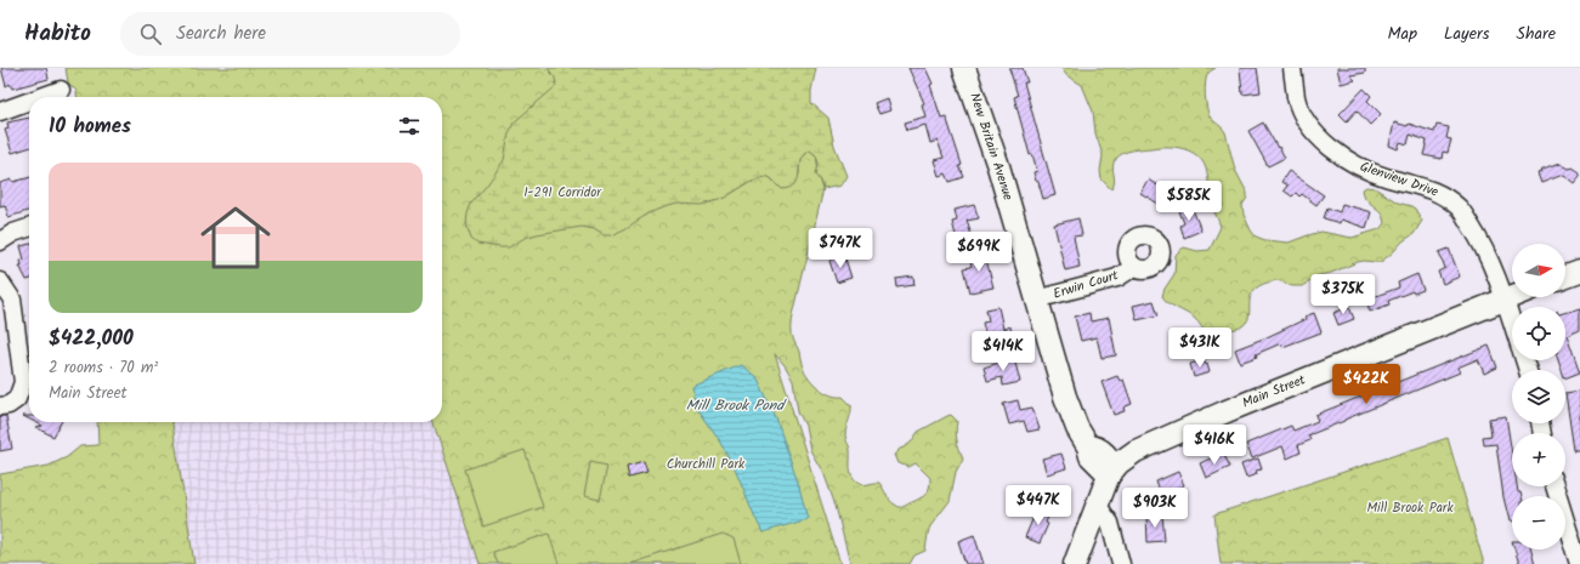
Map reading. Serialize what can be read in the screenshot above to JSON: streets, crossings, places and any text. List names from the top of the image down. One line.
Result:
{"streets":{"main road":["New Britain Avenue","Main Street"],"street":["Glenview Drive","Erwin Court"]},"crossings":[["New Britain Avenue","Erwin Court"],["New Britain Avenue","Main Street"],["Glenview Drive","Main Street"]],"water":["Mill Brook Pond"],"parks":["I-291 Corridor","Churchill Park","Mill Brook Park"],"north":"right","page":{"header":"Habito","search":"Search here","nav":["Map","Layers","Share"],"heading":"10 homes","list":[{"name":"$422,000","note":"2 rooms · 70 m² · Main Street"}],"price":["$585K","$747K","$699K","$375K","$431K","$414K","$422K","$416K","$447K","$903K"],"map_buttons":["+","−"]}}
